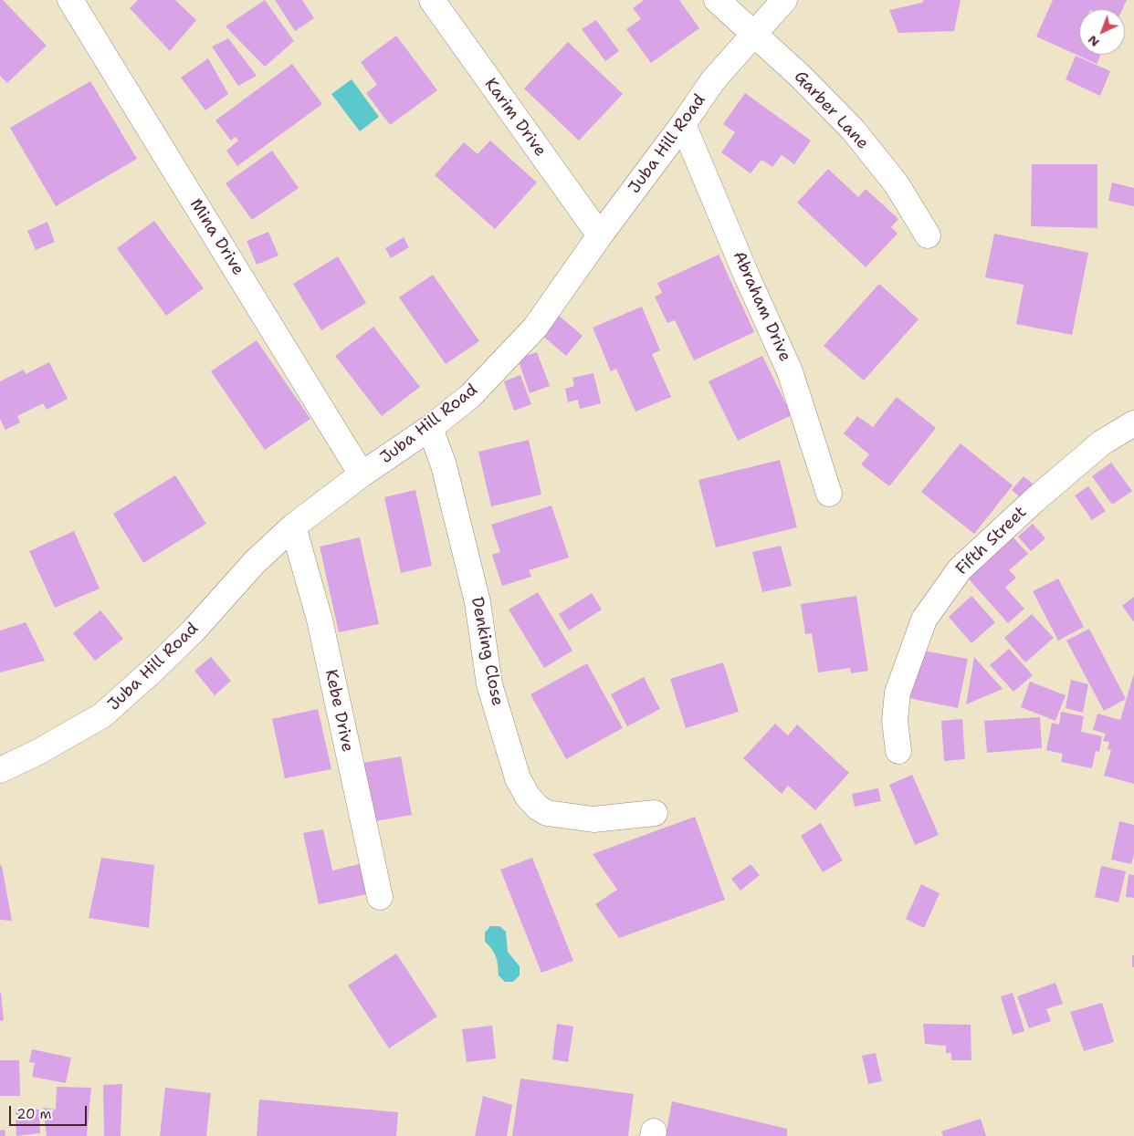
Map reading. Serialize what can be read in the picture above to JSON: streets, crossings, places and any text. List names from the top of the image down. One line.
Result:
{"streets":{"street":["Garber Lane","Karim Drive","Juba Hill Road","Mina Drive","Abraham Drive","Fifth Street","Denking Close","Kebe Drive"]},"crossings":[["Garber Lane","Juba Hill Road"],["Karim Drive","Juba Hill Road"],["Juba Hill Road","Mina Drive"],["Juba Hill Road","Abraham Drive"],["Juba Hill Road","Denking Close"],["Juba Hill Road","Kebe Drive"]],"scale_bar":"20 m","north":"bottom left"}
